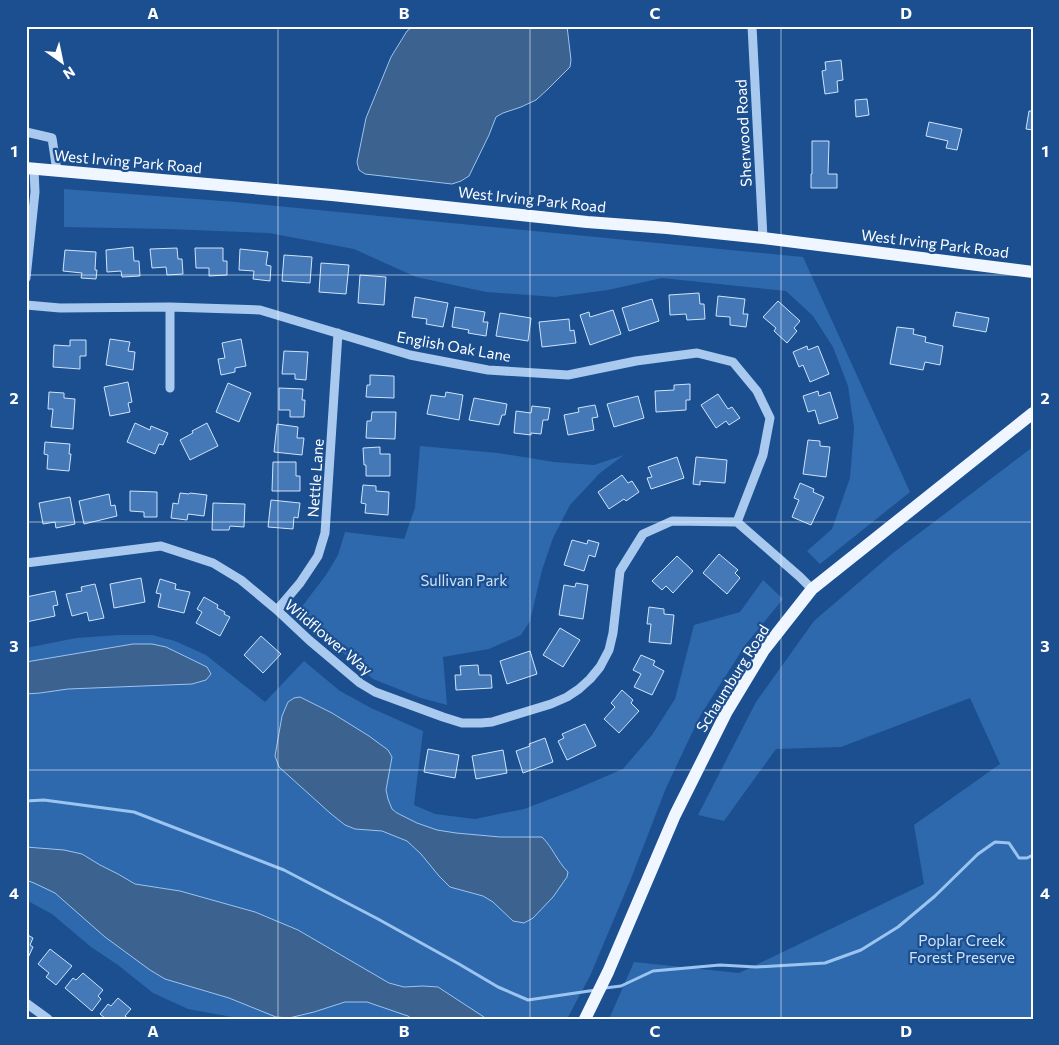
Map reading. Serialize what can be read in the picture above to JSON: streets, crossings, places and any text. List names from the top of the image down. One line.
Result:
{"streets":{"main road":["West Irving Park Road","Schaumburg Road"],"street":["Sherwood Road","English Oak Lane","Nettle Lane","Wildflower Way"]},"crossings":[["Sherwood Road","West Irving Park Road"],["English Oak Lane","Nettle Lane"],["English Oak Lane","Wildflower Way"],["Nettle Lane","Wildflower Way"]],"parks":["Sullivan Park","Poplar Creek Forest Preserve"],"north":"bottom right","grid":{"columns":["A","B","C","D"],"rows":["1","2","3","4"]}}
